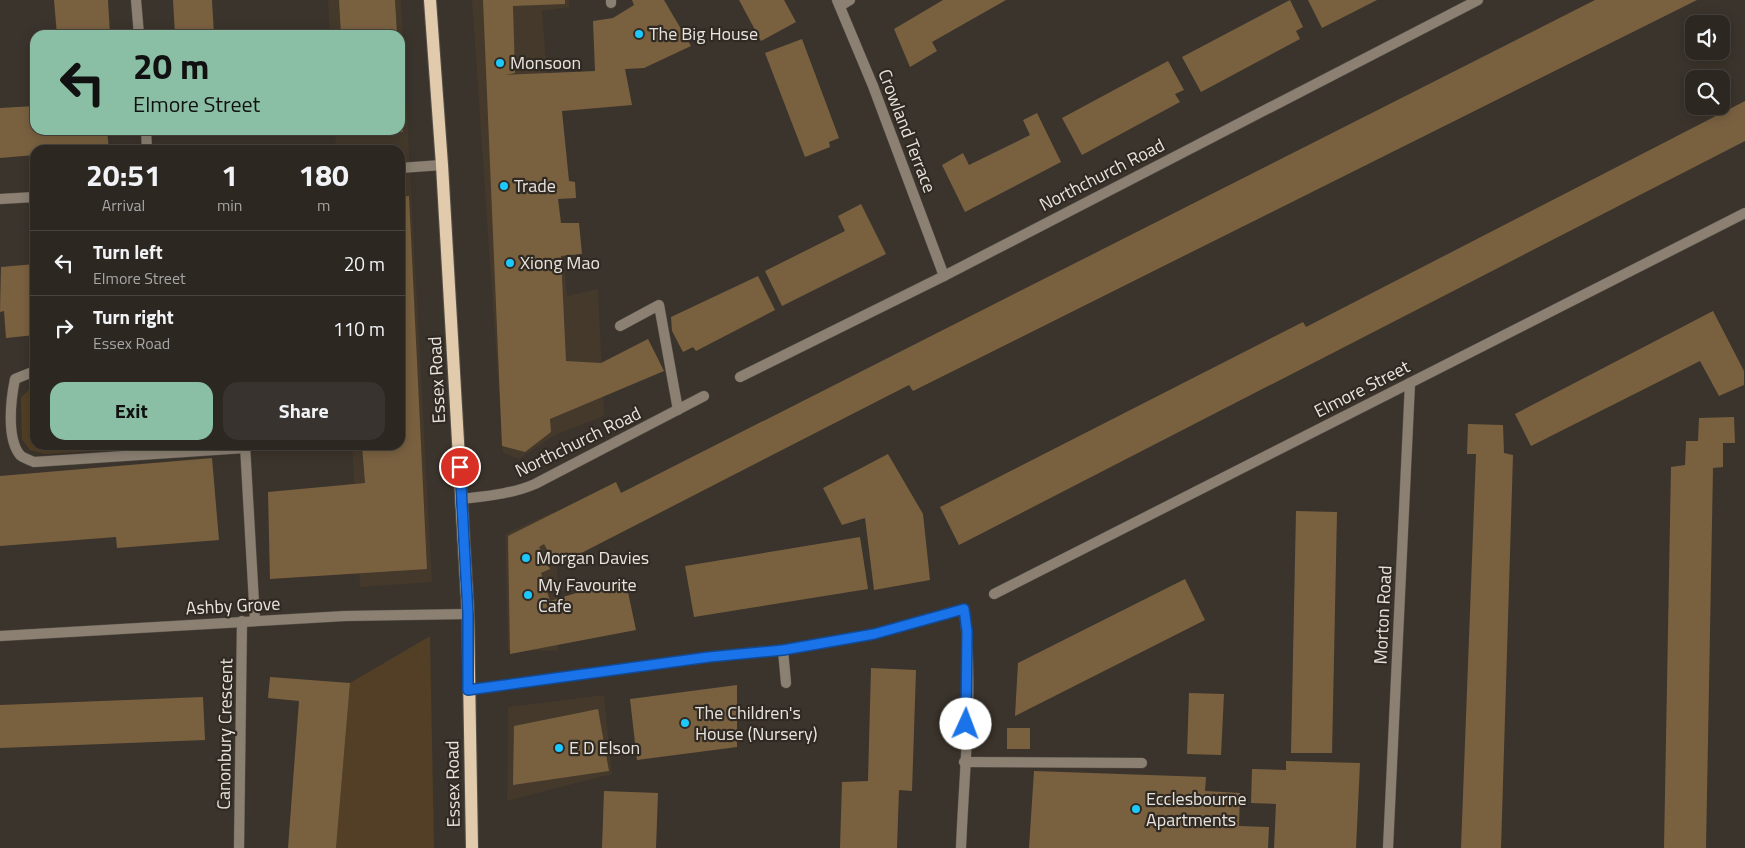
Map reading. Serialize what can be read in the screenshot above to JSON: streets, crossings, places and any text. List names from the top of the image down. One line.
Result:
{"streets":{"main road":["Essex Road"],"street":["Crowland Terrace","Northchurch Road","Elmore Street","Ashby Grove","Morton Road","Canonbury Crescent"]},"crossings":[["Crowland Terrace","Northchurch Road"],["Northchurch Road","Essex Road"],["Essex Road","Ashby Grove"],["Elmore Street","Morton Road"],["Ashby Grove","Canonbury Crescent"]],"places":["The Big House","Monsoon","Trade","Xiong Mao","Morgan Davies","My Favourite Cafe","The Children's House (Nursery)","E D Elson","Ecclesbourne Apartments"],"page":{"turn":["20 m","Elmore Street"],"eta":["20:51","Arrival","1","min","180","m"],"list":[{"name":"Turn left","note":"Elmore Street","value":"20 m"},{"name":"Turn right","note":"Essex Road","value":"110 m"}],"buttons":["Exit","Share"]}}
